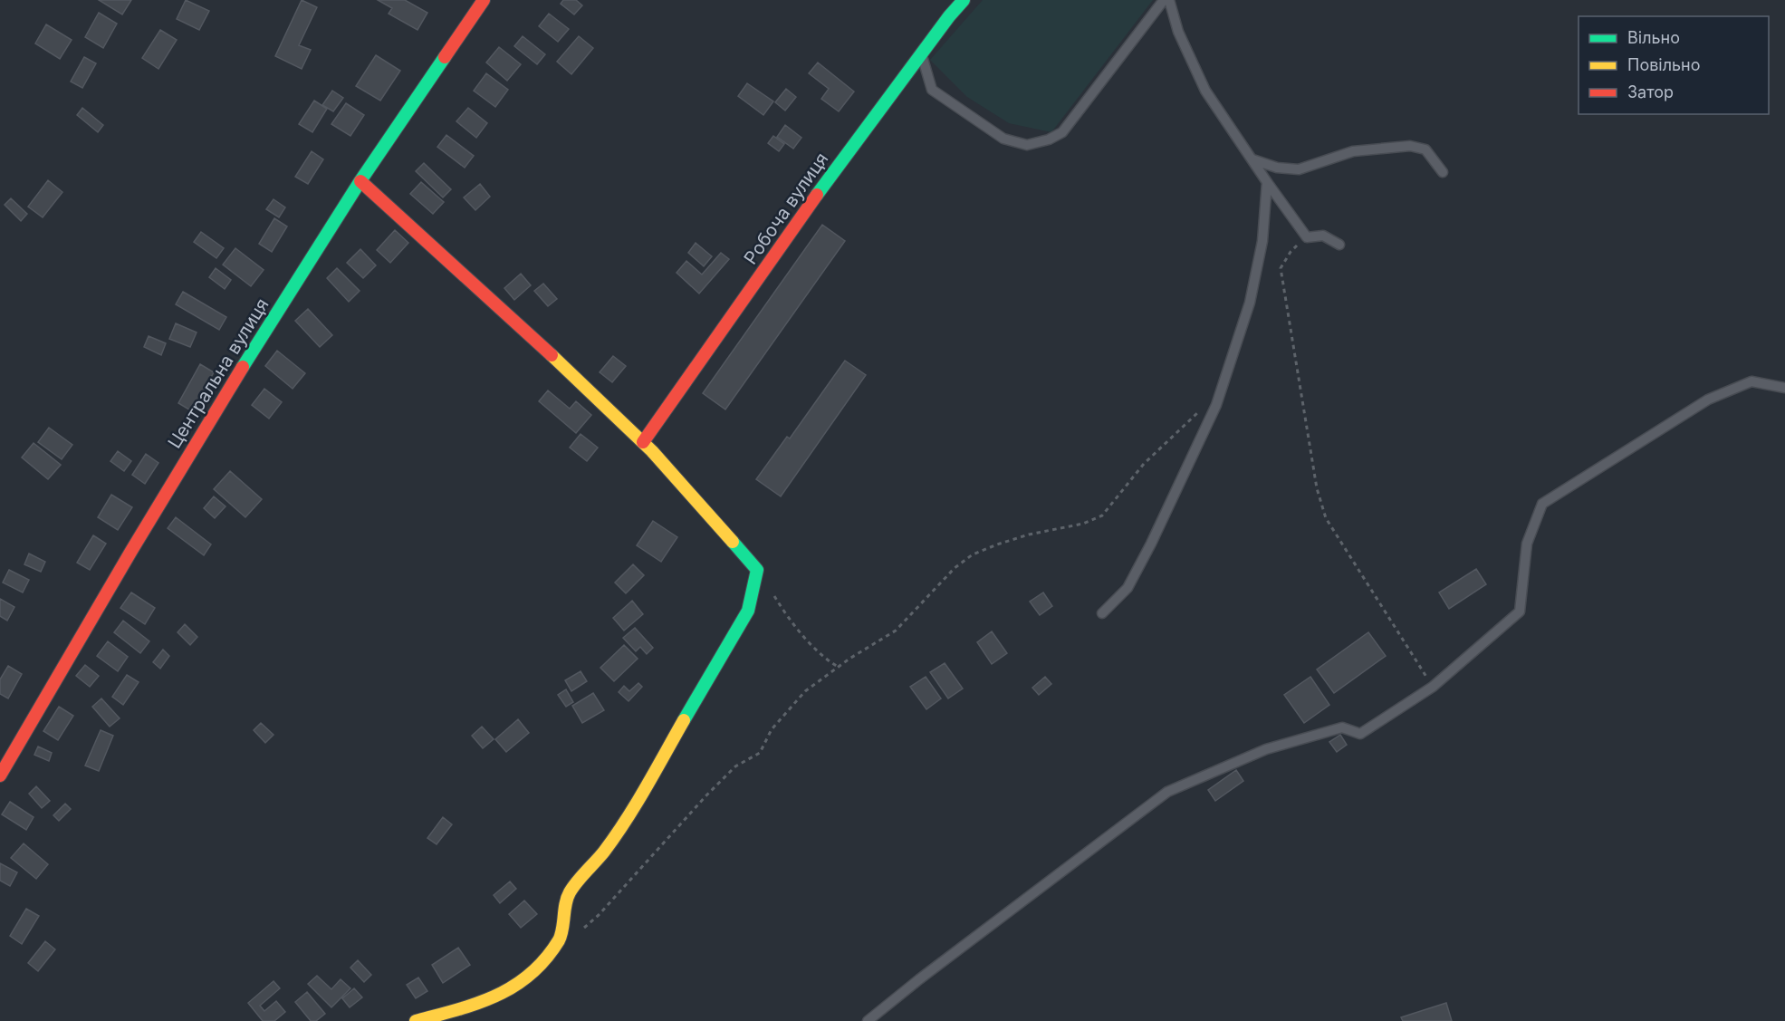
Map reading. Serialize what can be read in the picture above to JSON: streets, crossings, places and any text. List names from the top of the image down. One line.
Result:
{"streets":{"street":["Робоча вулиця","Центральна вулиця"]},"legend":["Вільно","Повільно","Затор"]}
